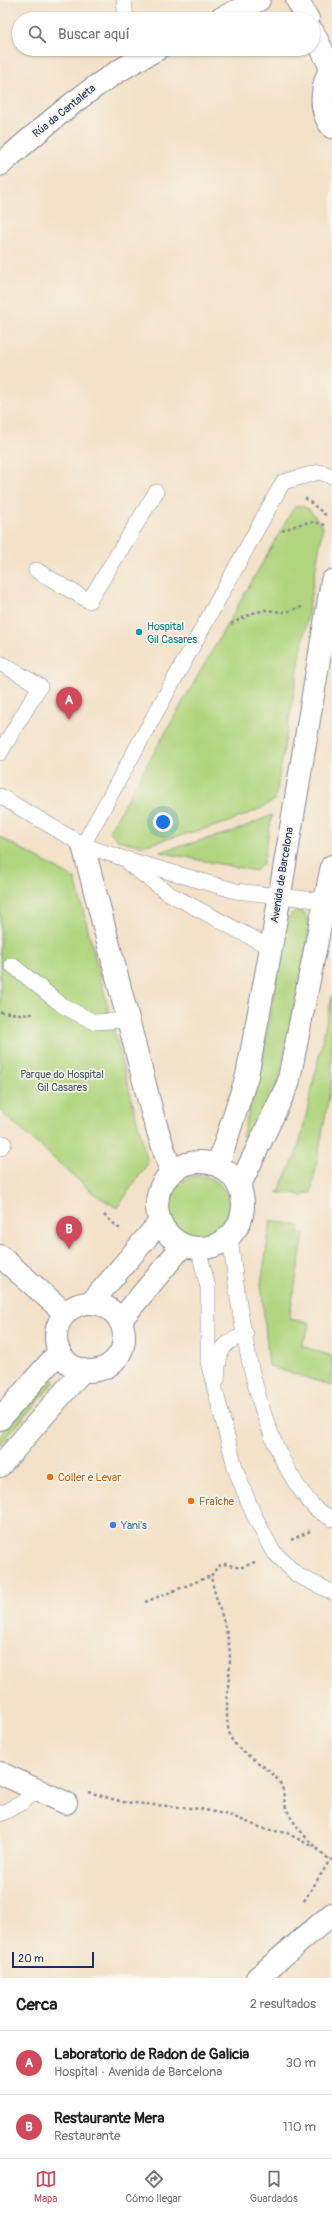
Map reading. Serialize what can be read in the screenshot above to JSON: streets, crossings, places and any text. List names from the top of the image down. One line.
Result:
{"streets":{"street":["Rúa da Cantaleta","Avenida de Barcelona"]},"parks":["Parque do Hospital Gil Casares"],"places":["Hospital Gil Casares","Coller e Levar","Fraîche","Yani's"],"scale_bar":"20 m","page":{"search":"Buscar aquí","pins":["A","B"],"scale":"20 m","heading":["Cerca","2 resultados"],"list":[{"mark":"A","name":"Laboratorio de Radon de Galicia","note":"Hospital · Avenida de Barcelona","value":"30 m"},{"mark":"B","name":"Restaurante Mera","note":"Restaurante","value":"110 m"}],"nav":["Mapa","Cómo llegar","Guardados"]}}
